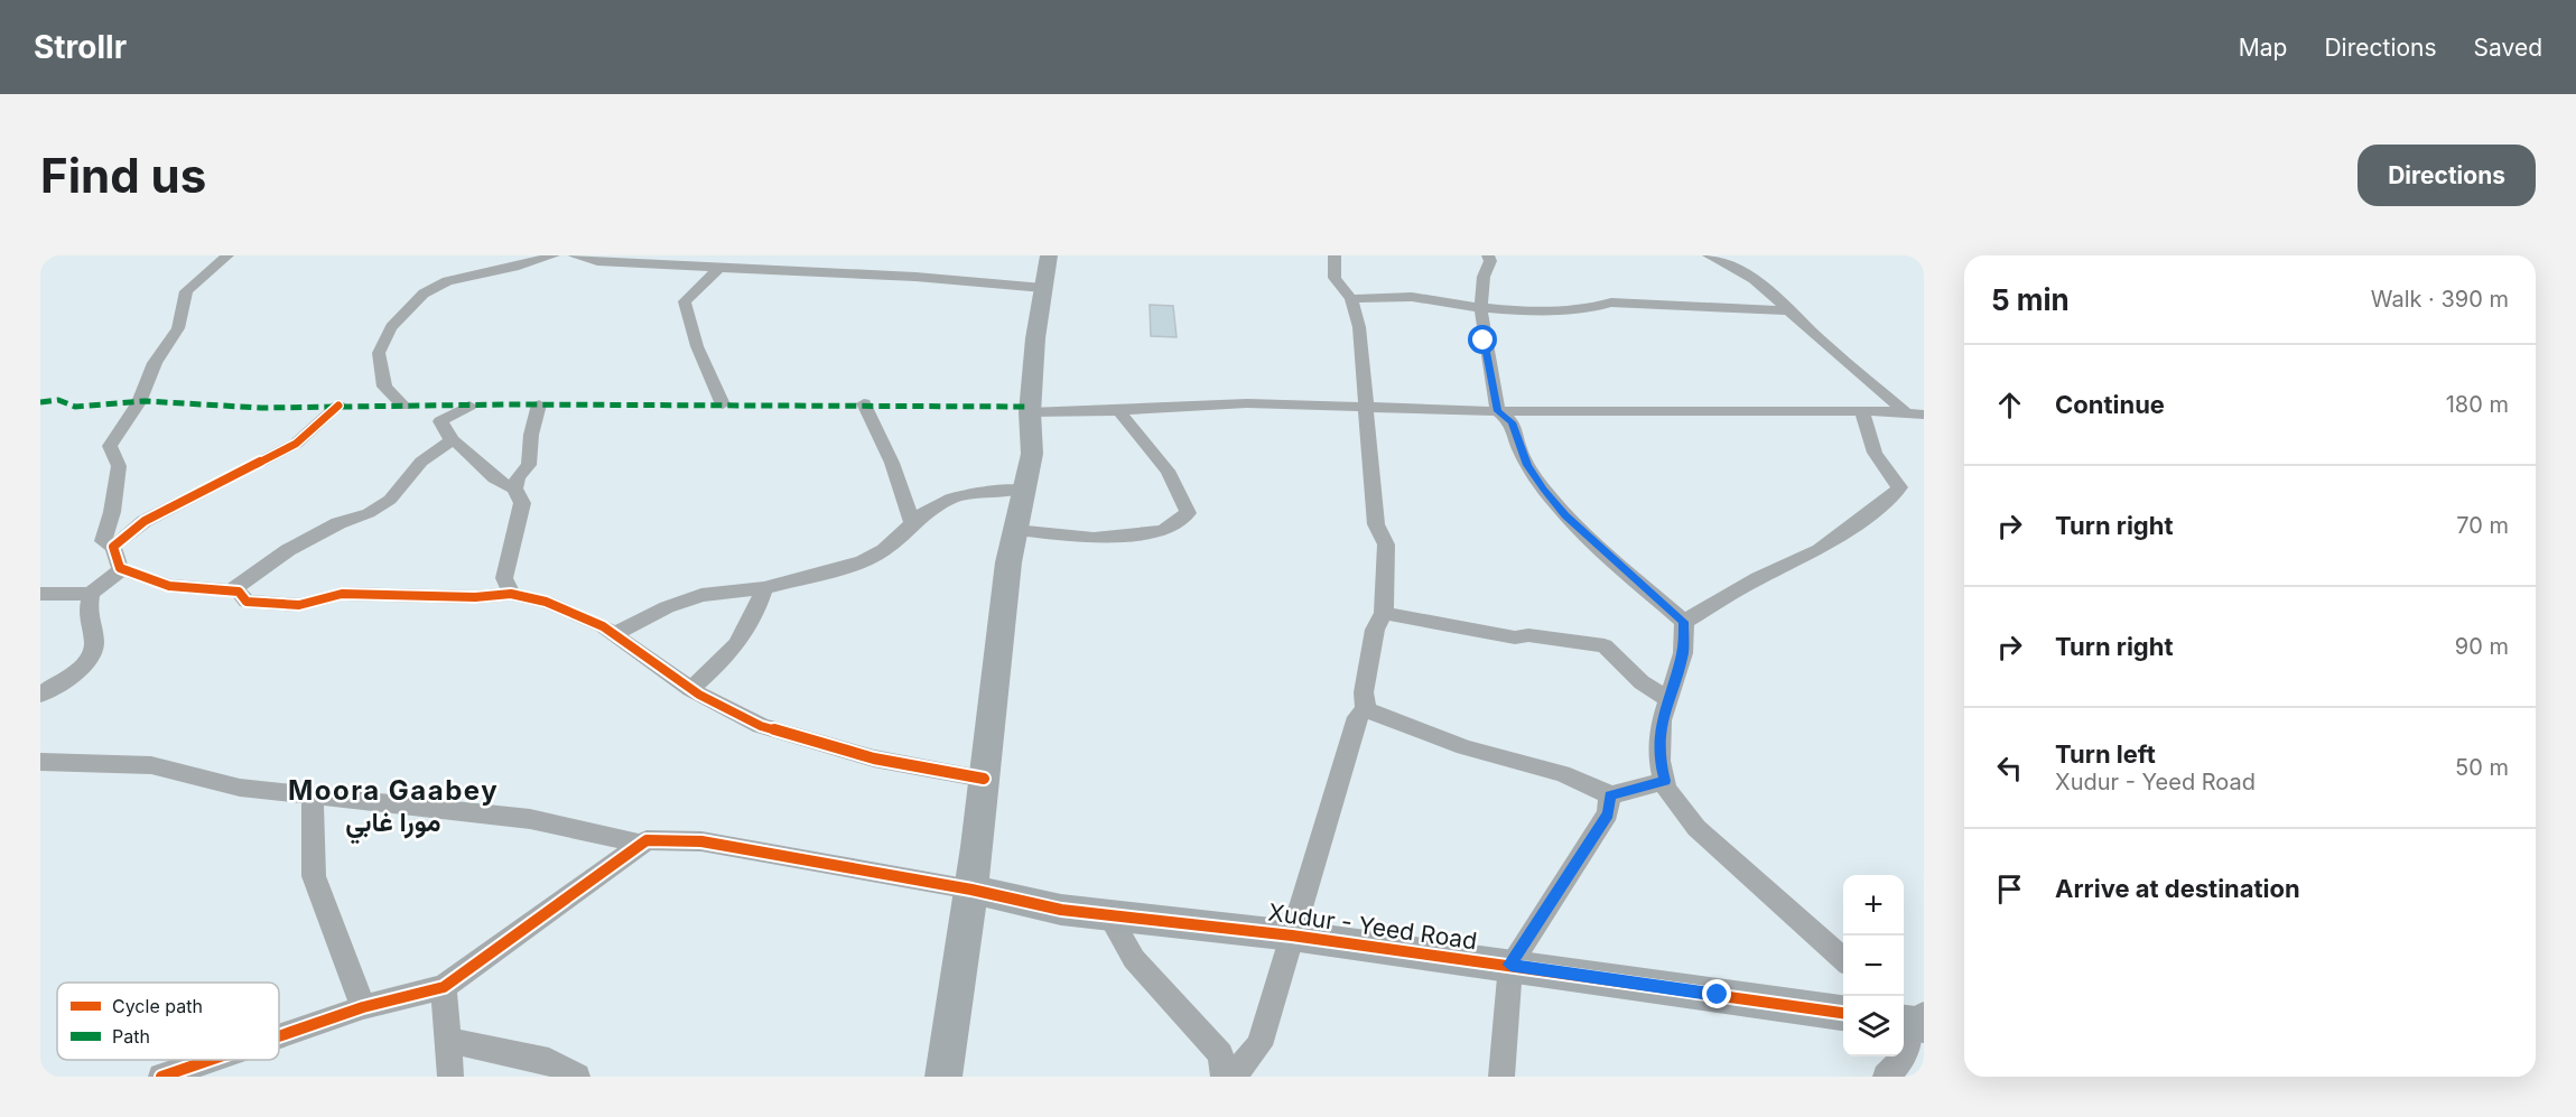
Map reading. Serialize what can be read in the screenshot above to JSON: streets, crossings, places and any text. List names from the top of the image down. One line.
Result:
{"streets":{"main road":["Xudur - Yeed Road"]},"districts":["Moora Gaabey مورا غابي"],"legend":["Cycle path","Path"],"page":{"header":"Strollr","nav":["Map","Directions","Saved"],"buttons":"Directions","title":"Find us","heading":["5 min","Walk · 390 m"],"list":[["Continue","180 m"],["Turn right","70 m"],["Turn right","90 m"],["Turn left","Xudur - Yeed Road","50 m"],"Arrive at destination"],"map_buttons":["+","−"]}}
